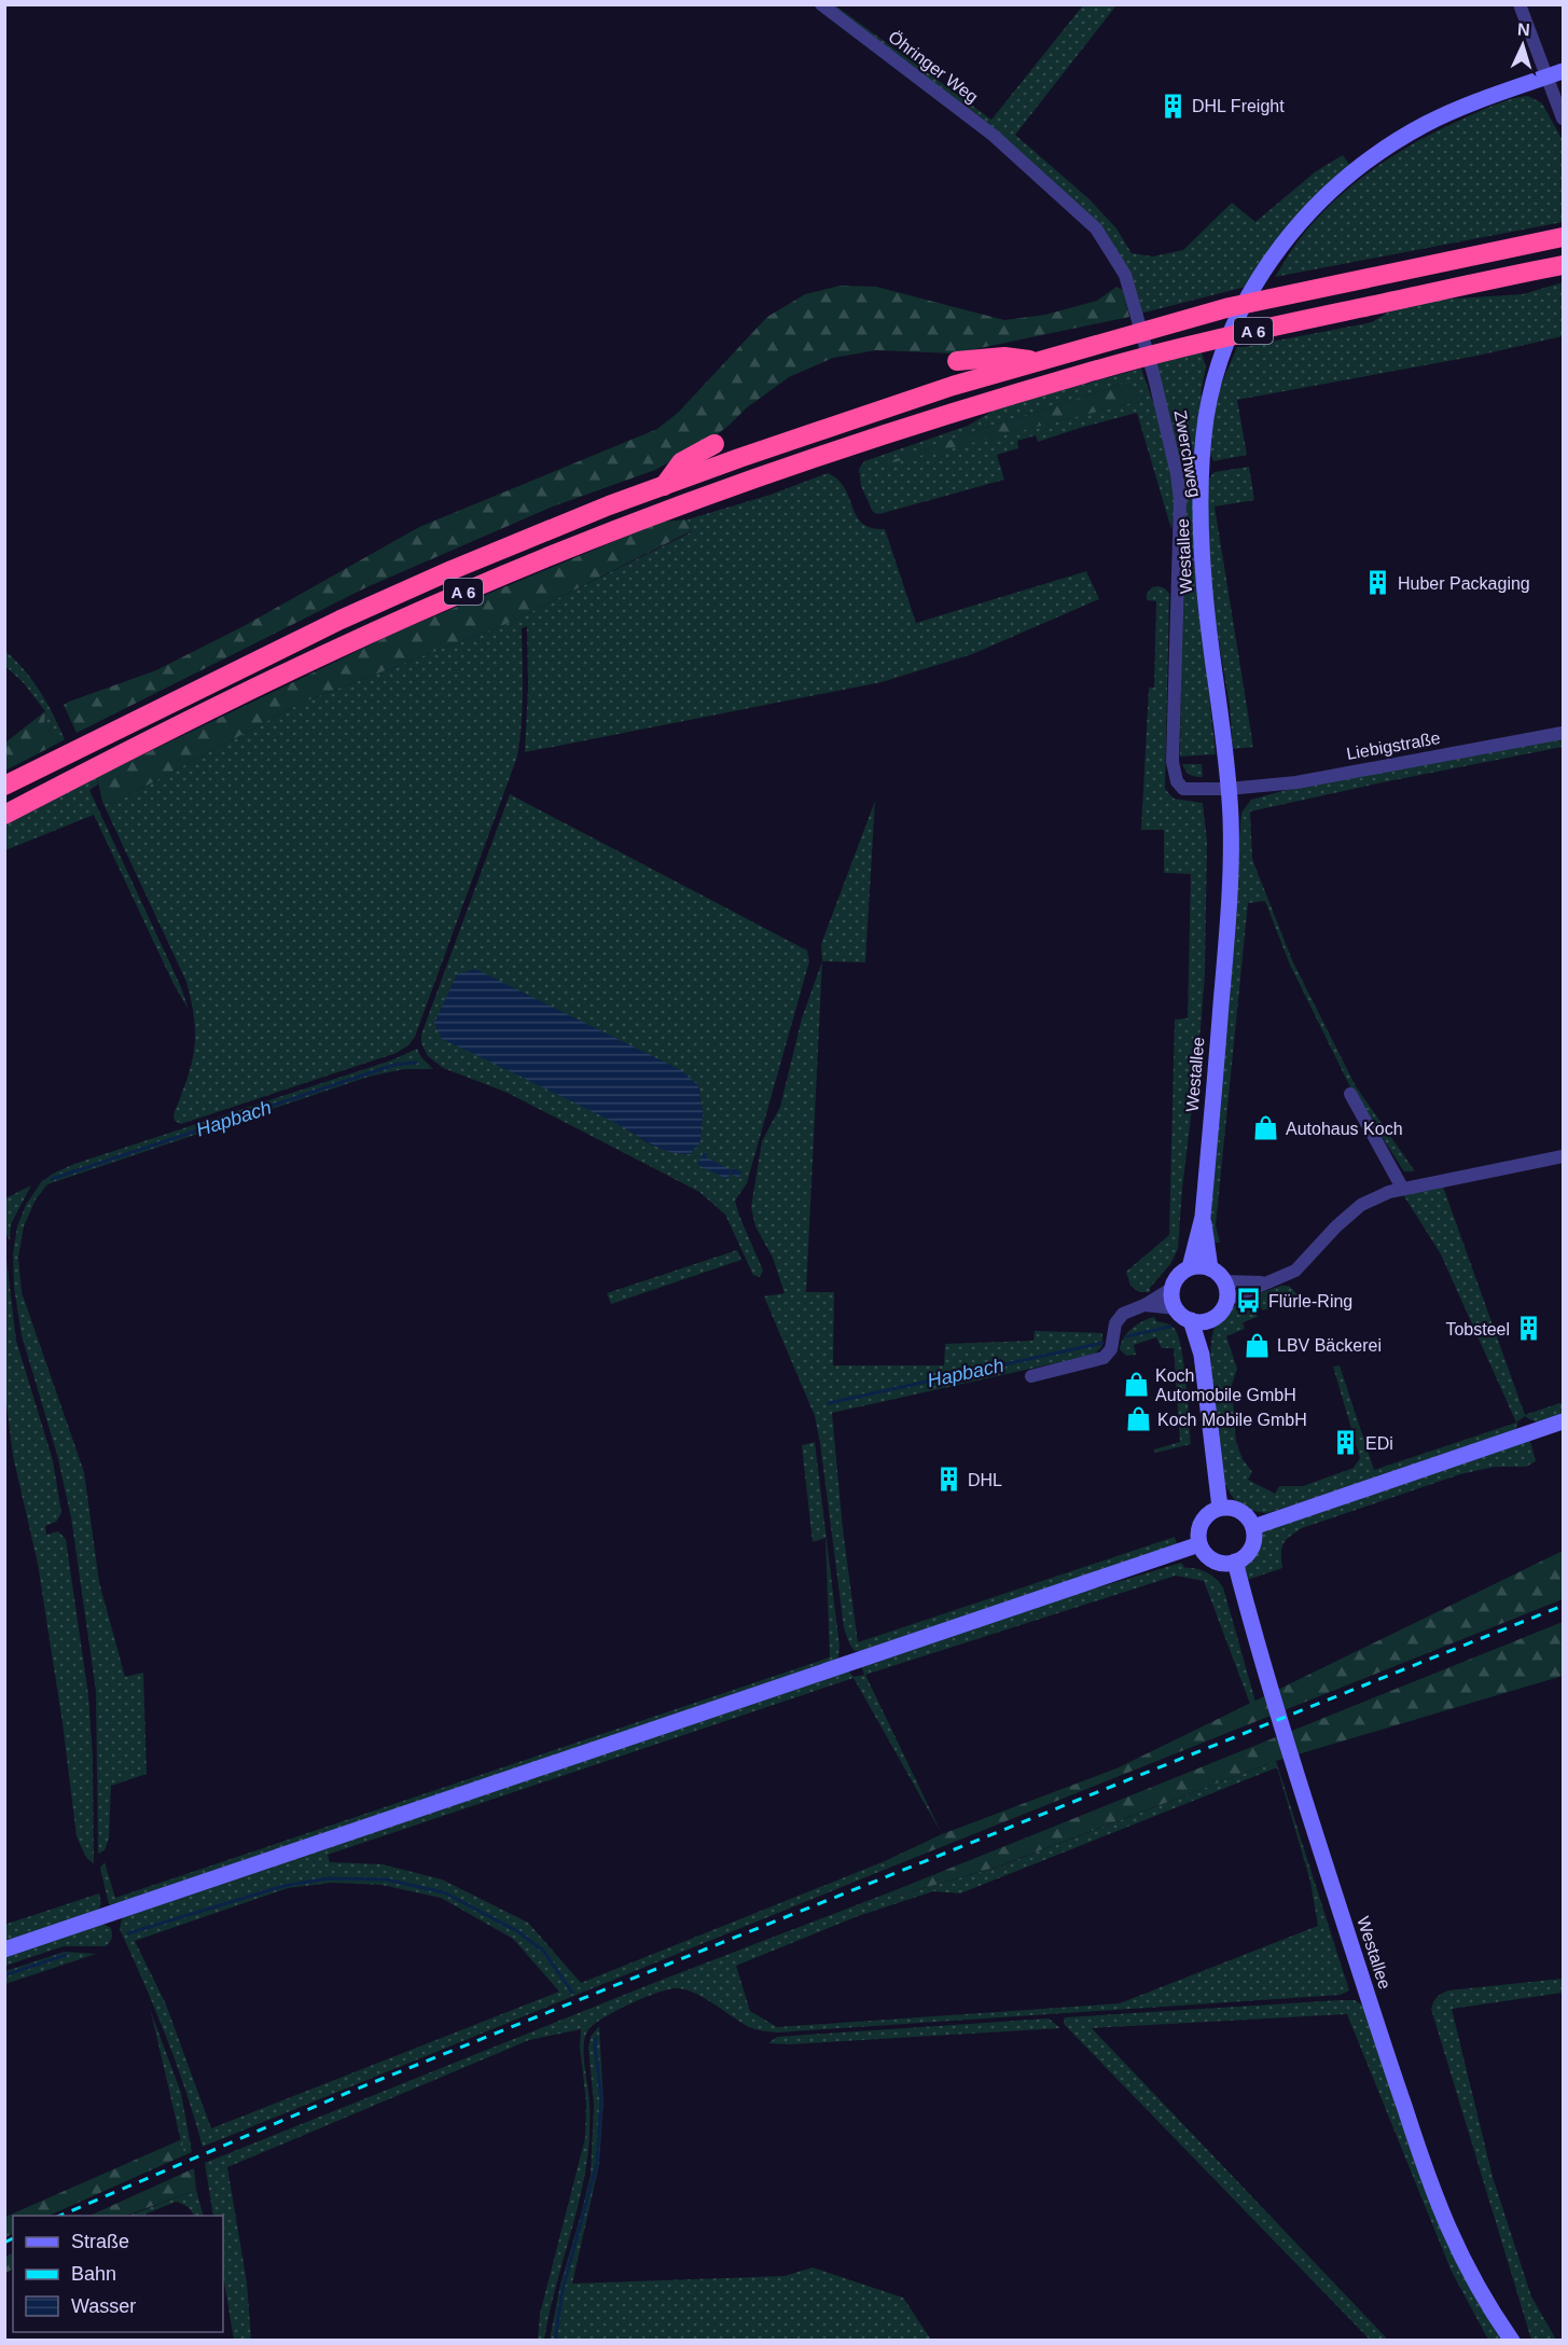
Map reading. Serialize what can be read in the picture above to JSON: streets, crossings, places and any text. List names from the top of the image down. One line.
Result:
{"streets":{"highway":["A 6"],"main road":["Westallee"],"street":["Öhringer Weg","Zwerchweg","Liebigstraße"]},"crossings":[["Öhringer Weg","Zwerchweg"],["Zwerchweg","Westallee"],["Zwerchweg","Liebigstraße"],["Westallee","Liebigstraße"]],"water":["Hapbach"],"places":{"building":["DHL Freight","Huber Packaging","Tobsteel","EDi","DHL"],"shop":["Autohaus Koch","LBV Bäckerei","Koch Automobile GmbH","Koch Mobile GmbH"],"bus stop":["Flürle-Ring"]},"legend":["Straße","Bahn","Wasser"],"north":"top"}
